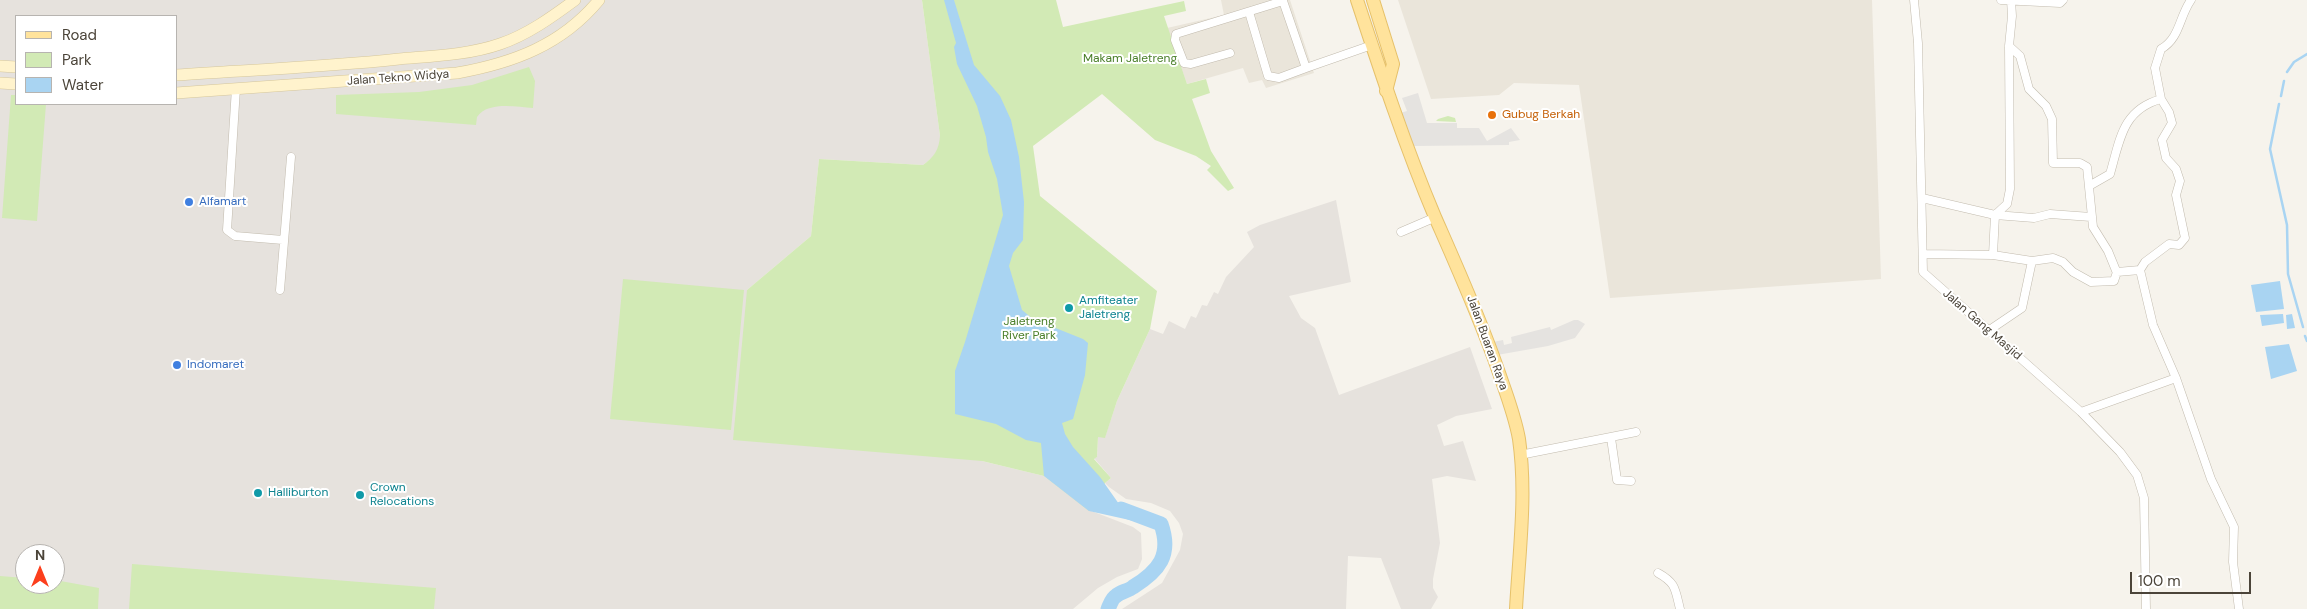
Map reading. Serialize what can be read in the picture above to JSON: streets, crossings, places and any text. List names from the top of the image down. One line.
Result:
{"streets":{"main road":["Jalan Tekno Widya","Jalan Buaran Raya"],"street":["Jalan Gang Masjid"]},"parks":["Makam Jaletreng","Jaletreng River Park"],"places":["Gubug Berkah","Alfamart","Amfiteater Jaletreng","Indomaret","Halliburton","Crown Relocations"],"legend":["Road","Park","Water"],"scale_bar":"100 m","north":"top"}
